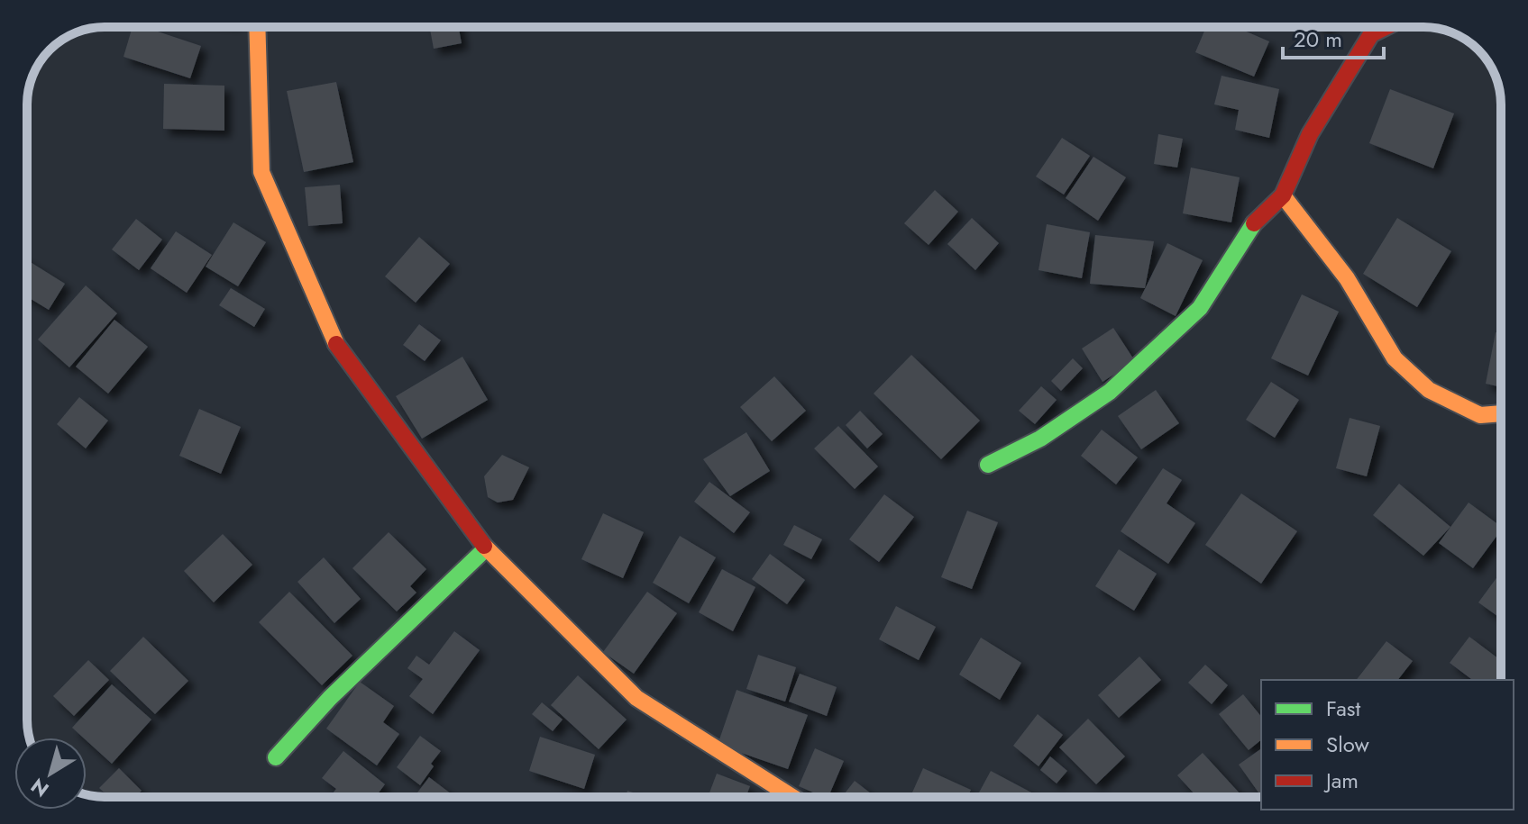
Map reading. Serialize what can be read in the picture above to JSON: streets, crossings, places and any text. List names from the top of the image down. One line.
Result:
{"legend":["Fast","Slow","Jam"],"scale_bar":"20 m","north":"bottom left"}
